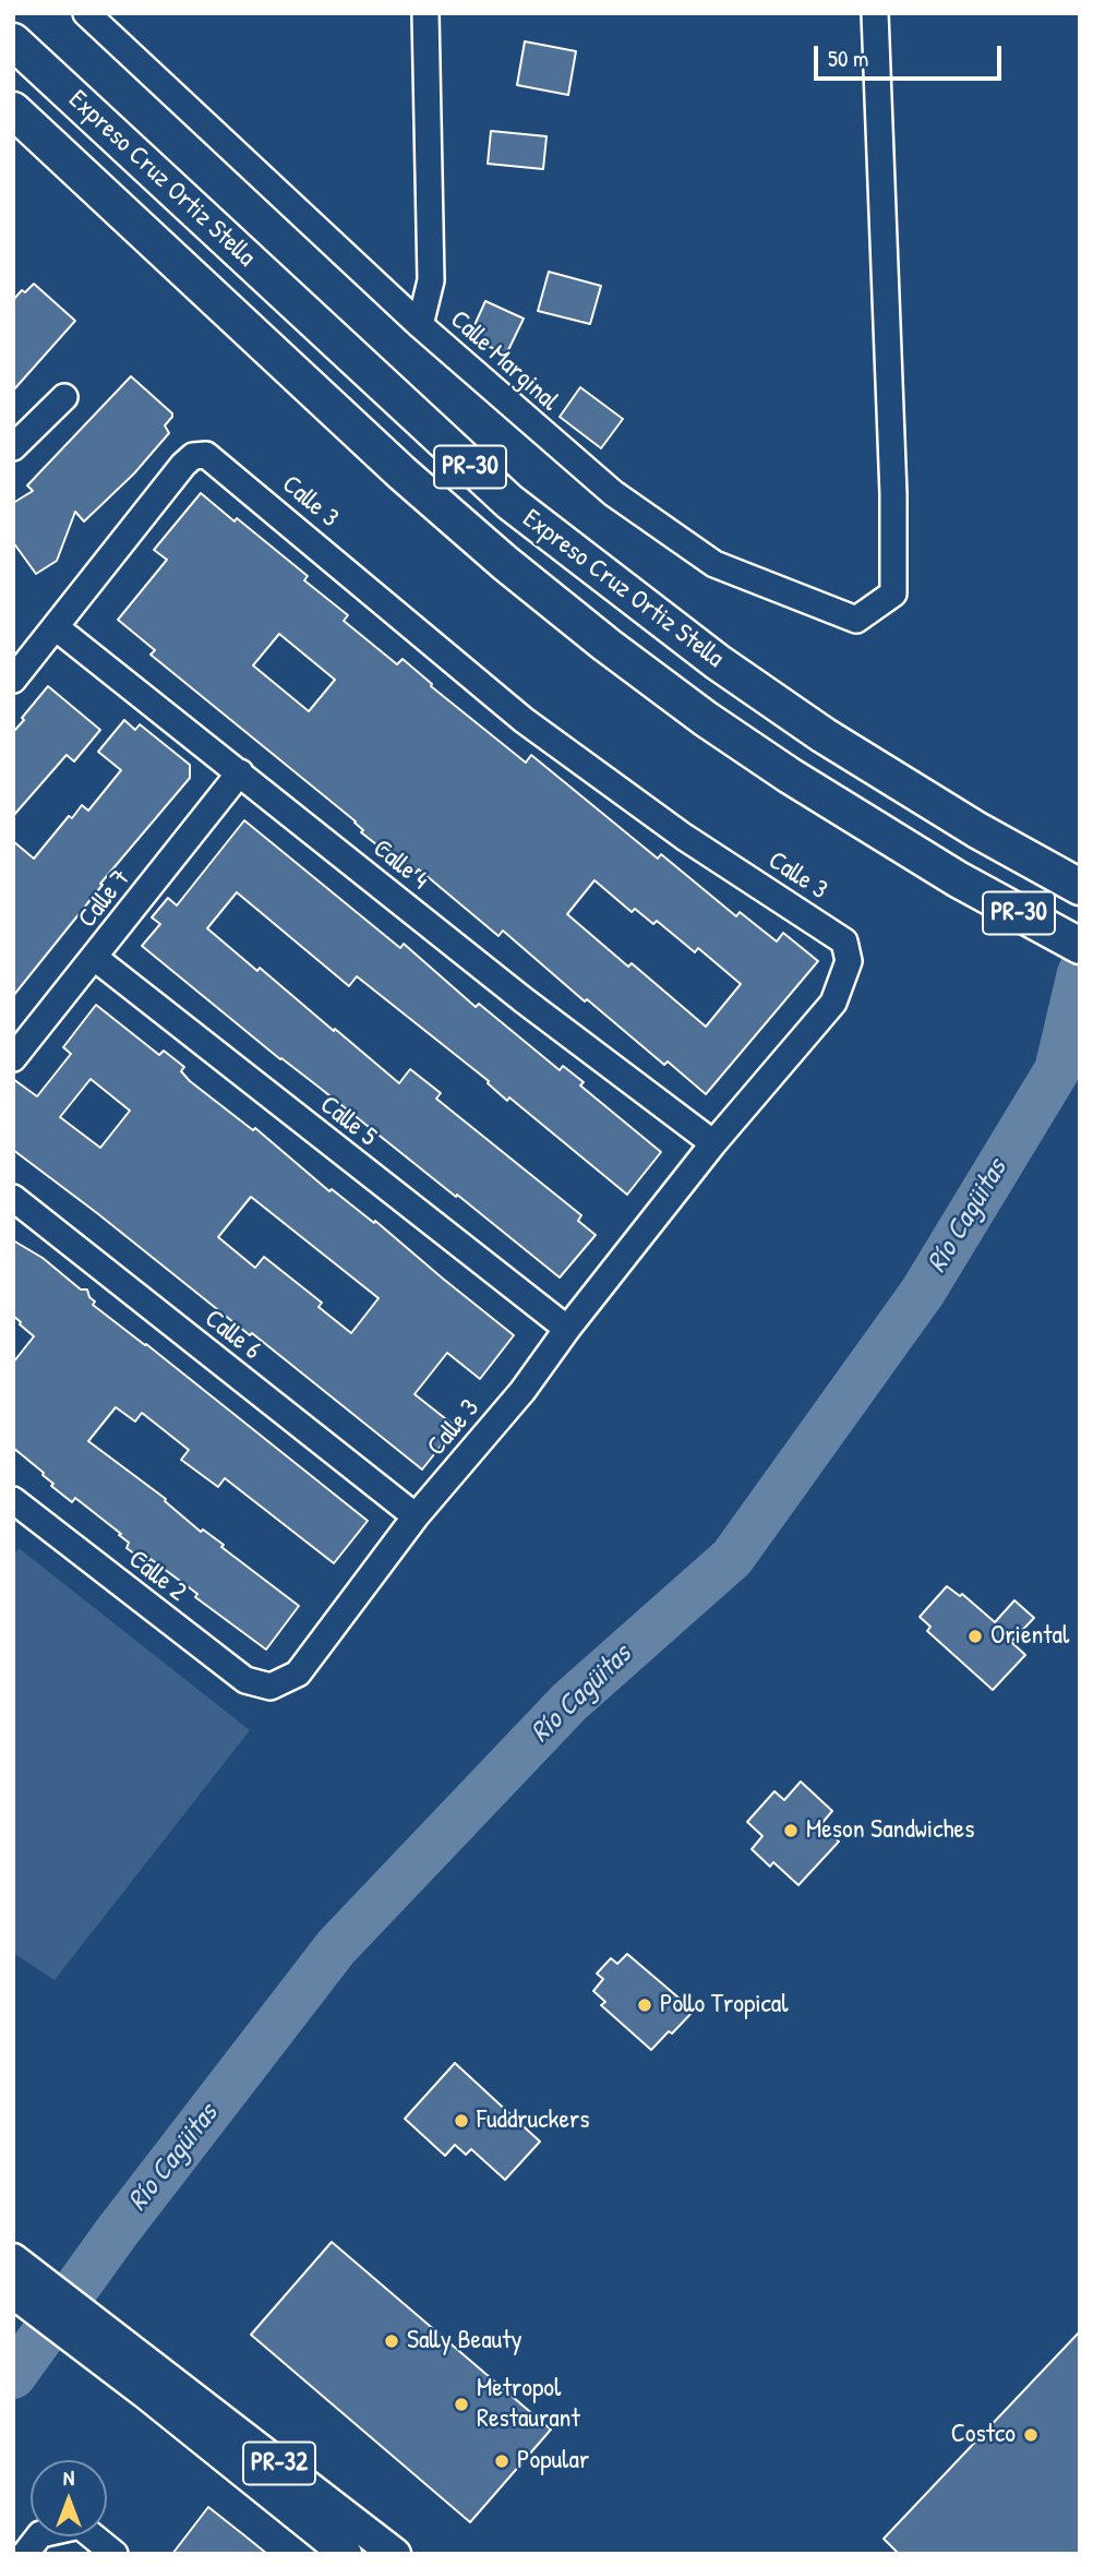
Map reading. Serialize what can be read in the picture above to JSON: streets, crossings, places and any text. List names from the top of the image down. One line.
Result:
{"streets":{"highway":["Expreso Cruz Ortiz Stella","PR-30"],"main road":["PR-32"],"street":["Calle Marginal","Calle 3","Calle 4","Calle 7","Calle 5","Calle 6","Calle 2"]},"crossings":[["Calle 3","Calle 4"],["Calle 3","Calle 5"],["Calle 3","Calle 6"],["Calle 3","Calle 2"],["Calle 4","Calle 7"],["Calle 7","Calle 5"]],"water":["Río Cagüitas"],"places":["Oriental","Meson Sandwiches","Pollo Tropical","Fuddruckers","Sally Beauty","Metropol Restaurant","Costco","Popular"],"scale_bar":"50 m","north":"top"}
